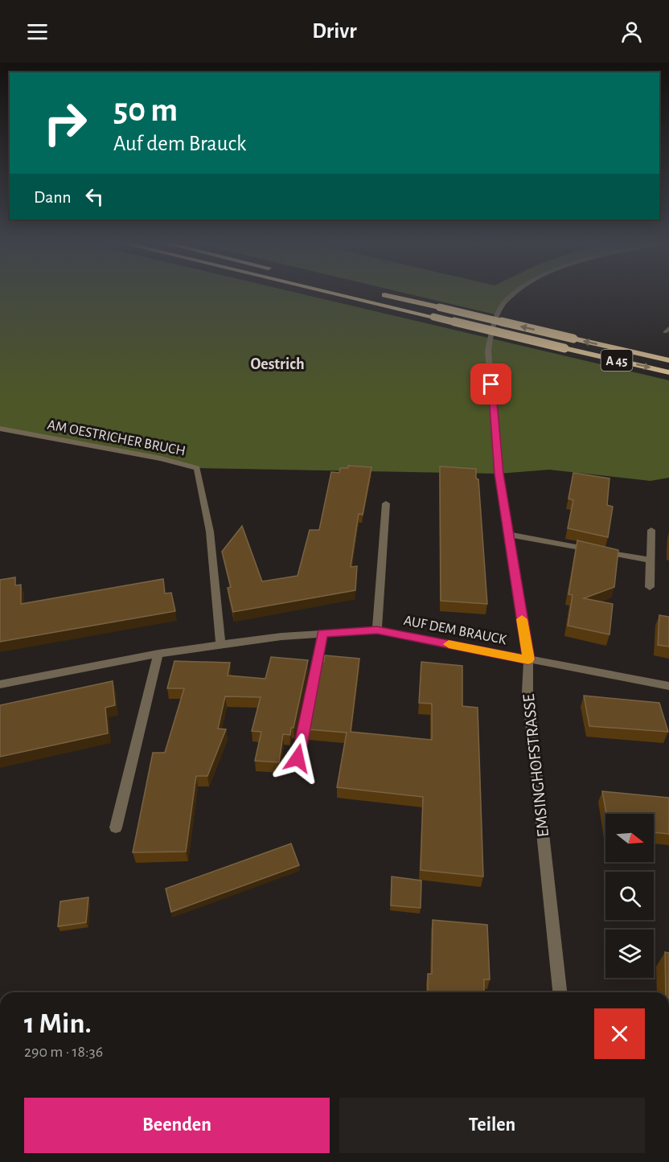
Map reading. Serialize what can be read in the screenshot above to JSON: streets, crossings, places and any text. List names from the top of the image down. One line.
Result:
{"streets":{"highway":["A 45"],"street":["AM OESTRICHER BRUCH","AUF DEM BRAUCK","EMSINGHOFSTRASSE"]},"crossings":[["AM OESTRICHER BRUCH","AUF DEM BRAUCK"],["AUF DEM BRAUCK","EMSINGHOFSTRASSE"]],"districts":["Oestrich"],"north":"right","page":{"header":"Drivr","turn":["50 m","Auf dem Brauck"],"then":"Dann","heading":["1 Min.","290 m · 18:36"],"buttons":["Beenden","Teilen"]}}
